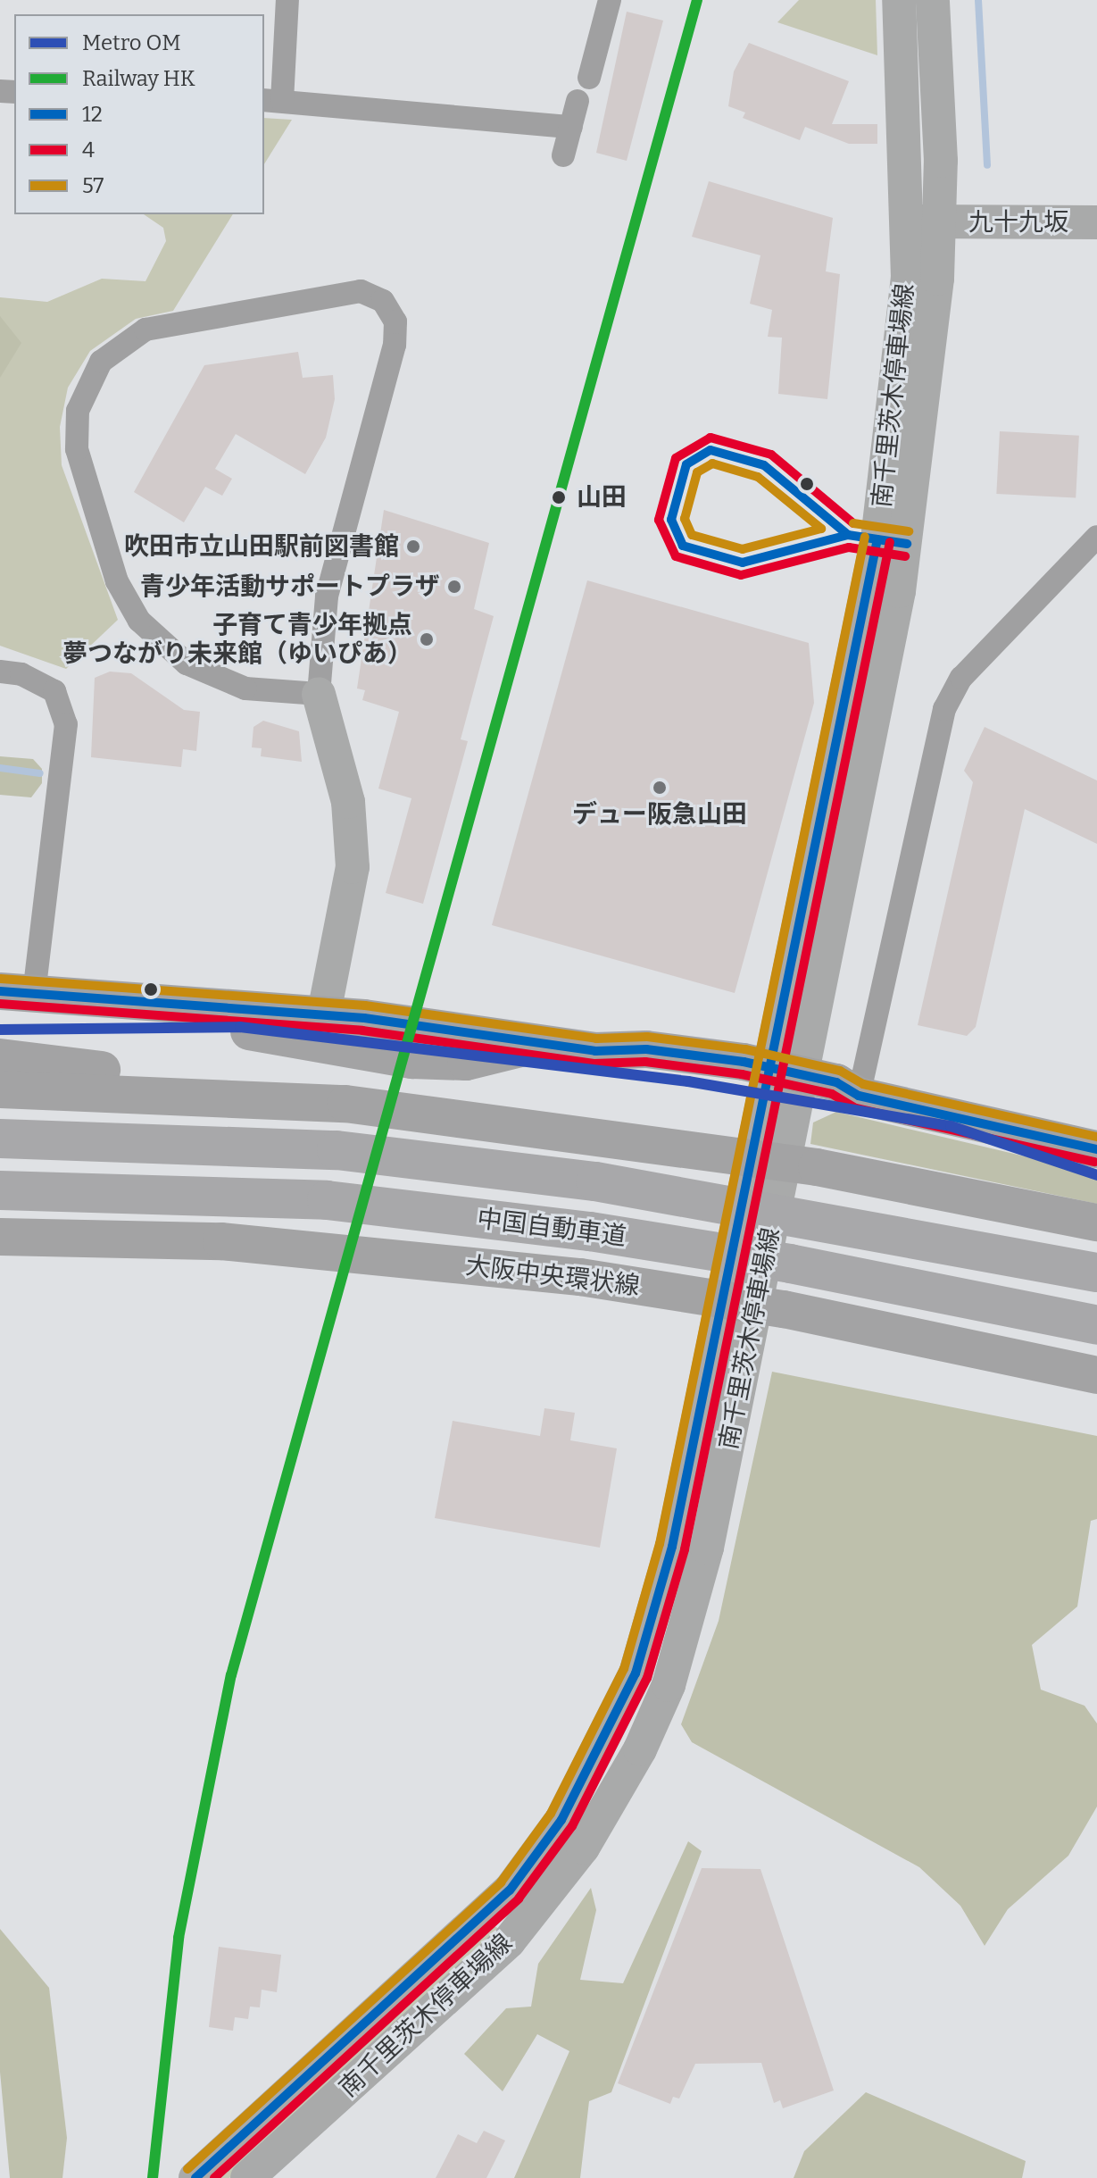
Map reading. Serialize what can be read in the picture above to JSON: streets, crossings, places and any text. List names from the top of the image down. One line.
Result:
{"streets":{"highway":["中国自動車道"],"main road":["九十九坂","南千里茨木停車場線","大阪中央環状線"]},"crossings":[["九十九坂","南千里茨木停車場線"]],"places":["山田","吹田市立山田駅前図書館","青少年活動サポートプラザ","子育て青少年拠点 夢つながり未来館（ゆいぴあ）","デュー阪急山田"],"lines":["rail line HK","transit line 4","transit line 12","transit line 57","metro line OM"],"legend":["Metro OM","Railway HK","12","4","57"]}
